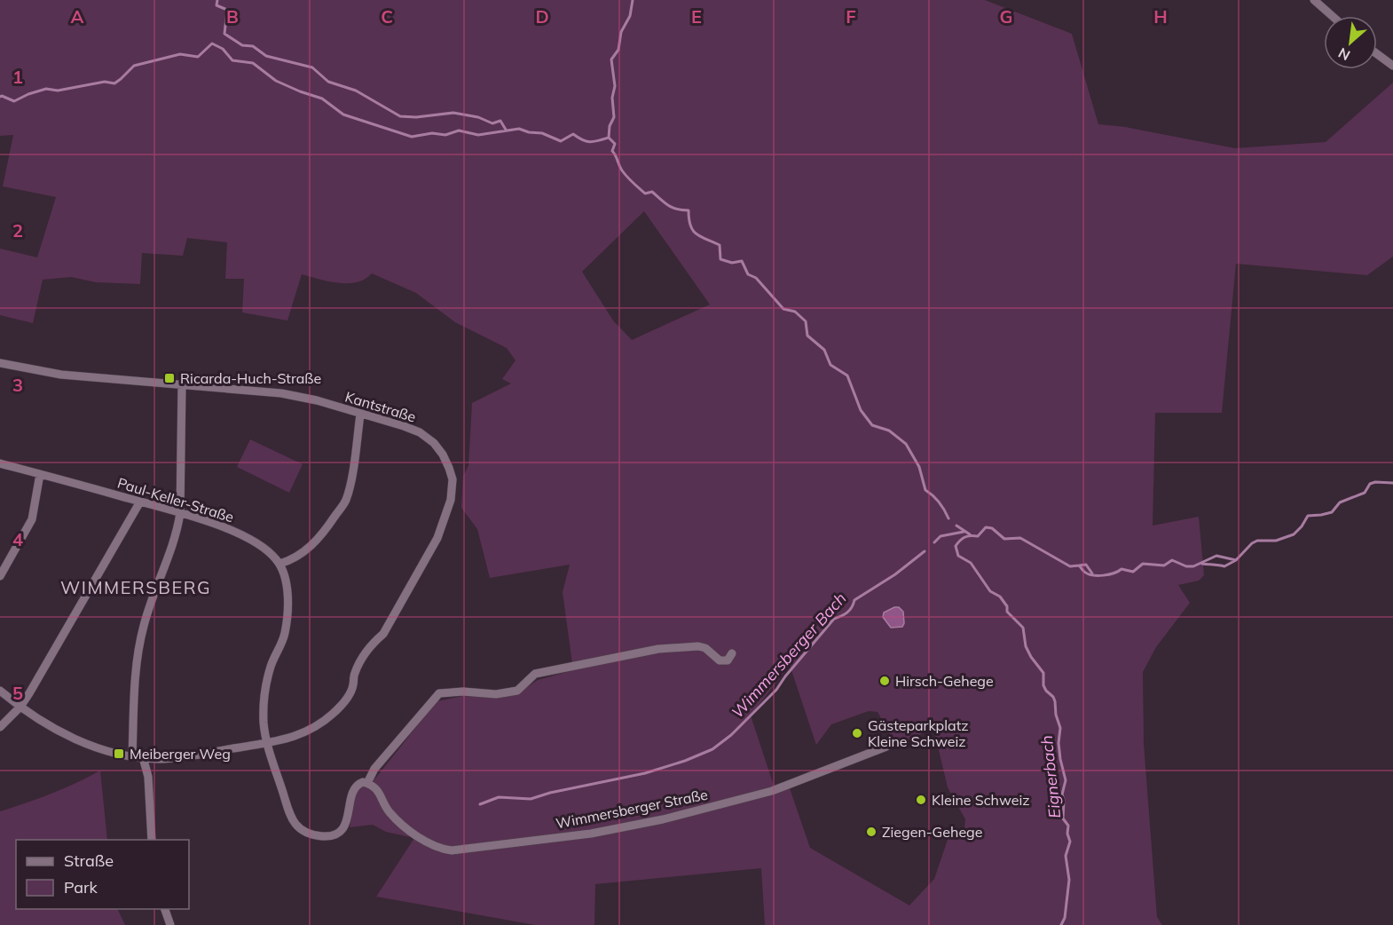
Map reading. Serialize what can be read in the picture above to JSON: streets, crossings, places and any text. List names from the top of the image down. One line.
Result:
{"streets":{"street":["Kantstraße","Paul-Keller-Straße","Wimmersberger Straße"]},"districts":["WIMMERSBERG"],"water":["Wimmersberger Bach","Eignerbach"],"places":{"transit":["Ricarda-Huch-Straße","Meiberger Weg"],"other":["Hirsch-Gehege","Gästeparkplatz Kleine Schweiz","Kleine Schweiz","Ziegen-Gehege"]},"legend":["Straße","Park"],"north":"bottom left","grid":{"columns":["A","B","C","D","E","F","G","H"],"rows":["1","2","3","4","5"]}}
